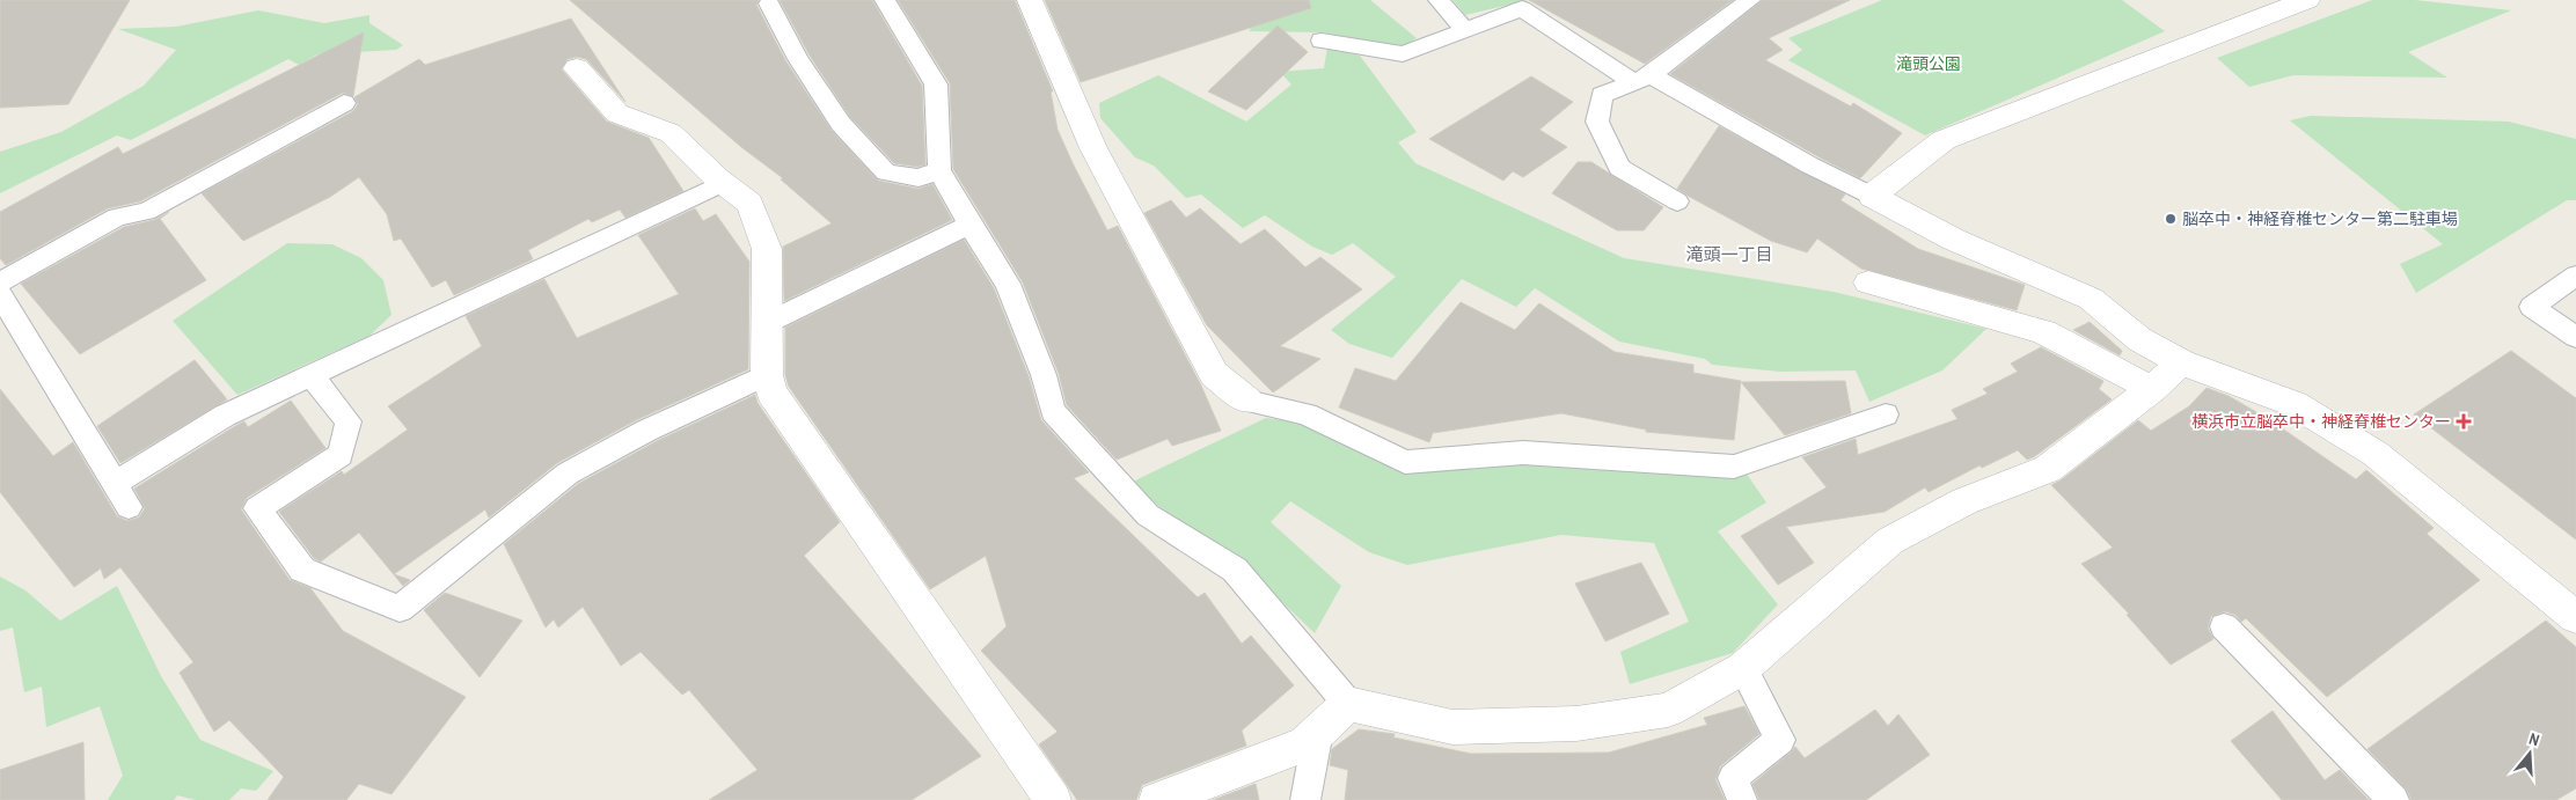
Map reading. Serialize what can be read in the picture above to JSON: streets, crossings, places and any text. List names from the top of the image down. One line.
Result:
{"districts":["滝頭一丁目"],"parks":["滝頭公園"],"places":{"other":["脳卒中・神経脊椎センター第二駐車場"],"health":["横浜市立脳卒中・神経脊椎センター"]},"north":"top"}
